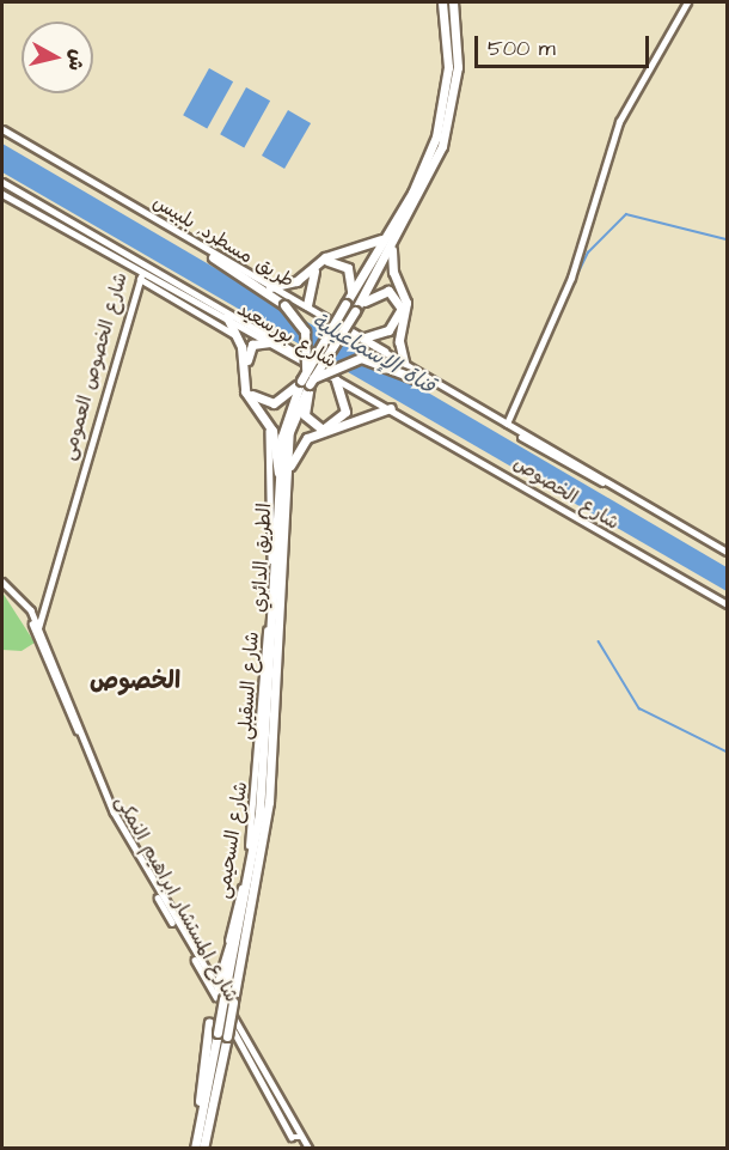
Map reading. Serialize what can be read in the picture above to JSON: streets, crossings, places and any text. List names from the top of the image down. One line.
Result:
{"streets":{"highway":["الطريق الدائري"],"main road":["طريق مسطرد, بلبيس","شارع بورسعيد","شارع الخصوص العمومى","شارع الخصوص","شارع السقيلى","شارع السحيمى","شارع المستشار ابراهيم النمكى"]},"crossings":[["شارع بورسعيد","شارع الخصوص العمومى"],["شارع بورسعيد","شارع الخصوص"],["شارع الخصوص العمومى","شارع السقيلى"],["شارع الخصوص العمومى","شارع المستشار ابراهيم النمكى"],["الطريق الدائري","شارع السقيلى"],["الطريق الدائري","شارع السحيمى"],["الطريق الدائري","شارع المستشار ابراهيم النمكى"],["شارع السقيلى","شارع السحيمى"],["شارع السحيمى","شارع المستشار ابراهيم النمكى"]],"districts":["الخصوص"],"water":["قناة الإسماعيلية"],"scale_bar":"500 m","north":"right"}
